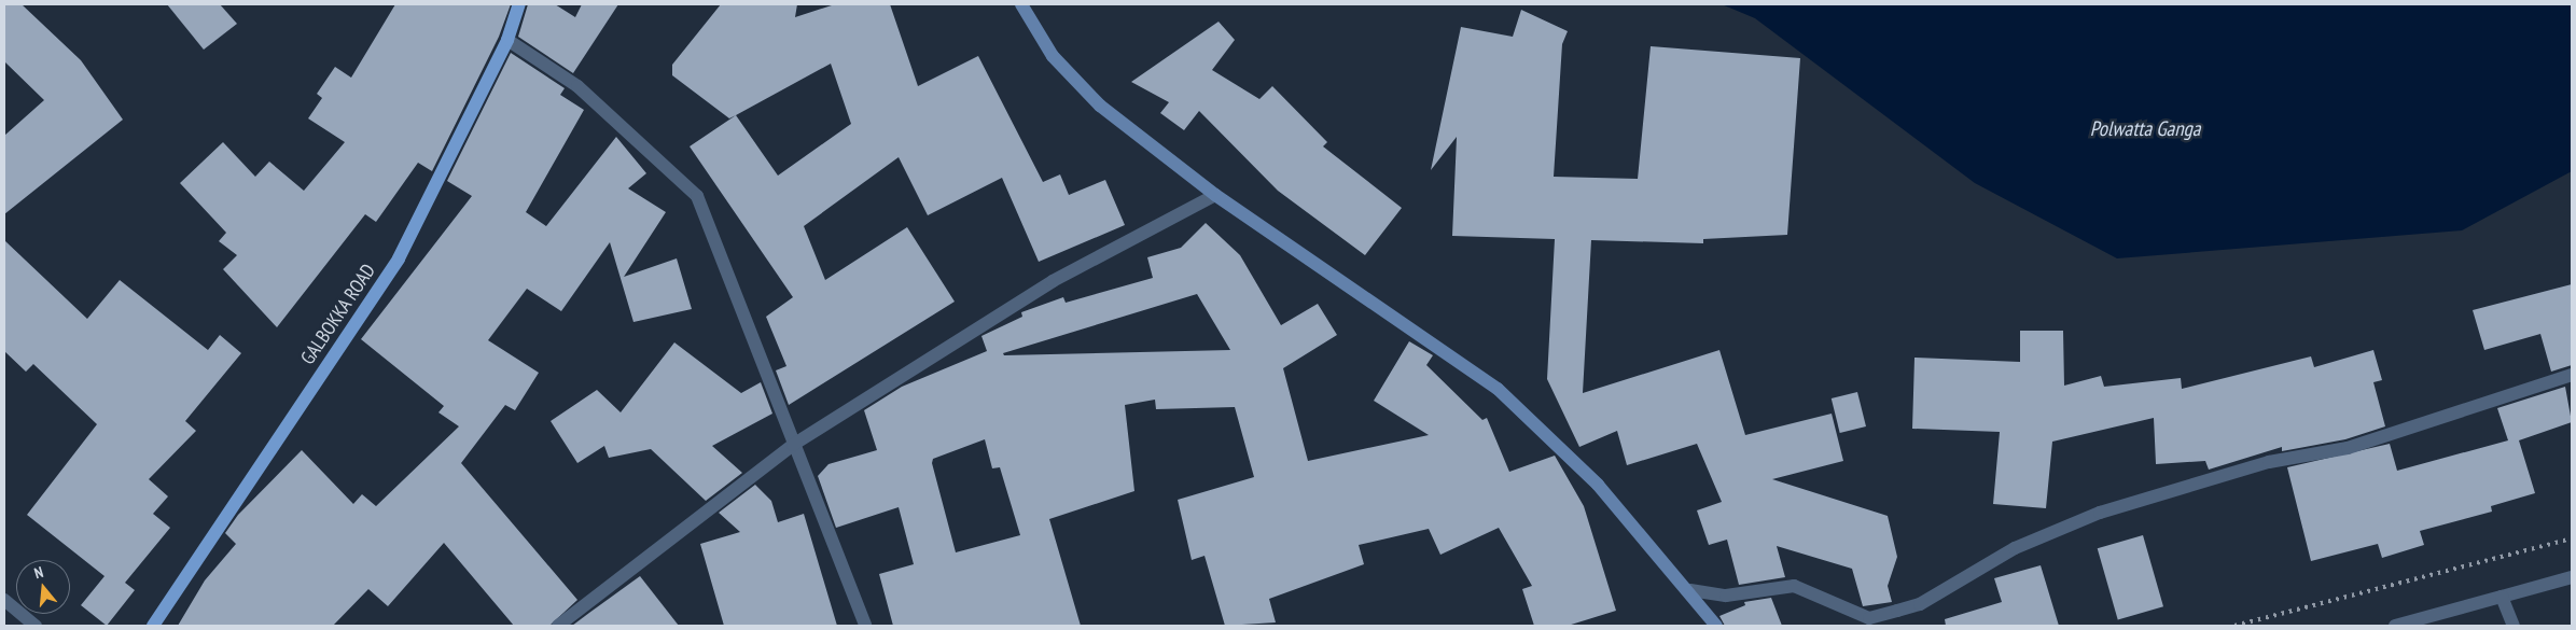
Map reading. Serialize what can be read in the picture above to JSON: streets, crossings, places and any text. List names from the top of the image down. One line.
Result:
{"streets":{"main road":["GALBOKKA ROAD"]},"water":["Polwatta Ganga"],"north":"top"}
